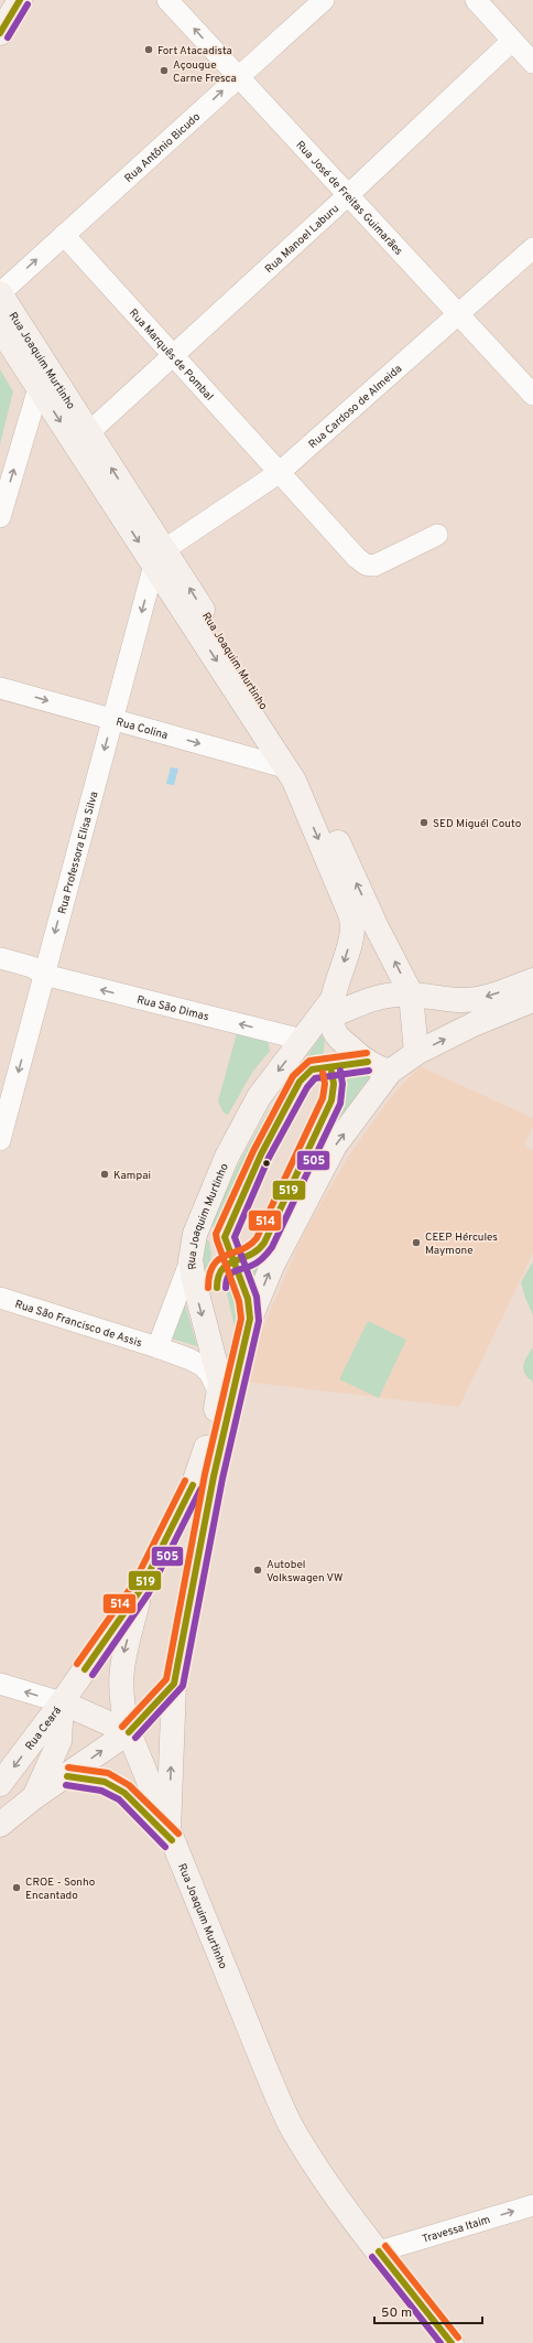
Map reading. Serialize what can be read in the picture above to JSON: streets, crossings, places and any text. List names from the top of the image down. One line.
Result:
{"streets":{"main road":["Rua Joaquim Murtinho","Rua Ceará"],"street":["Rua Antônio Bicudo","Rua José de Freitas Guimarães","Rua Manoel Laburu","Rua Marquês de Pombal","Rua Cardoso de Almeida","Rua Colina","Rua Professora Elisa Silva","Rua São Dimas","Rua São Francisco de Assis","Travessa Itaim"]},"crossings":[["Rua Antônio Bicudo","Rua José de Freitas Guimarães"],["Rua Antônio Bicudo","Rua Marquês de Pombal"],["Rua Antônio Bicudo","Rua Joaquim Murtinho"],["Rua José de Freitas Guimarães","Rua Manoel Laburu"],["Rua José de Freitas Guimarães","Rua Cardoso de Almeida"],["Rua Manoel Laburu","Rua Marquês de Pombal"],["Rua Manoel Laburu","Rua Joaquim Murtinho"],["Rua Marquês de Pombal","Rua Cardoso de Almeida"],["Rua Joaquim Murtinho","Rua Cardoso de Almeida"],["Rua Joaquim Murtinho","Rua Colina"],["Rua Joaquim Murtinho","Rua Professora Elisa Silva"],["Rua Joaquim Murtinho","Rua São Dimas"],["Rua Joaquim Murtinho","Rua São Francisco de Assis"],["Rua Joaquim Murtinho","Rua Ceará"],["Rua Joaquim Murtinho","Travessa Itaim"],["Rua Cardoso de Almeida","Rua Professora Elisa Silva"],["Rua Colina","Rua Professora Elisa Silva"],["Rua Professora Elisa Silva","Rua São Dimas"]],"one_way":["Rua Antônio Bicudo","Rua Colina","Rua Professora Elisa Silva","Rua São Dimas","Travessa Itaim"],"places":["Fort Atacadista","Açougue Carne Fresca","SED Miguél Couto","Kampai","CEEP Hércules Maymone","Autobel Volkswagen VW","CROE - Sonho Encantado"],"lines":["transit line 519","transit line 505","transit line 514"],"scale_bar":"50 m"}
